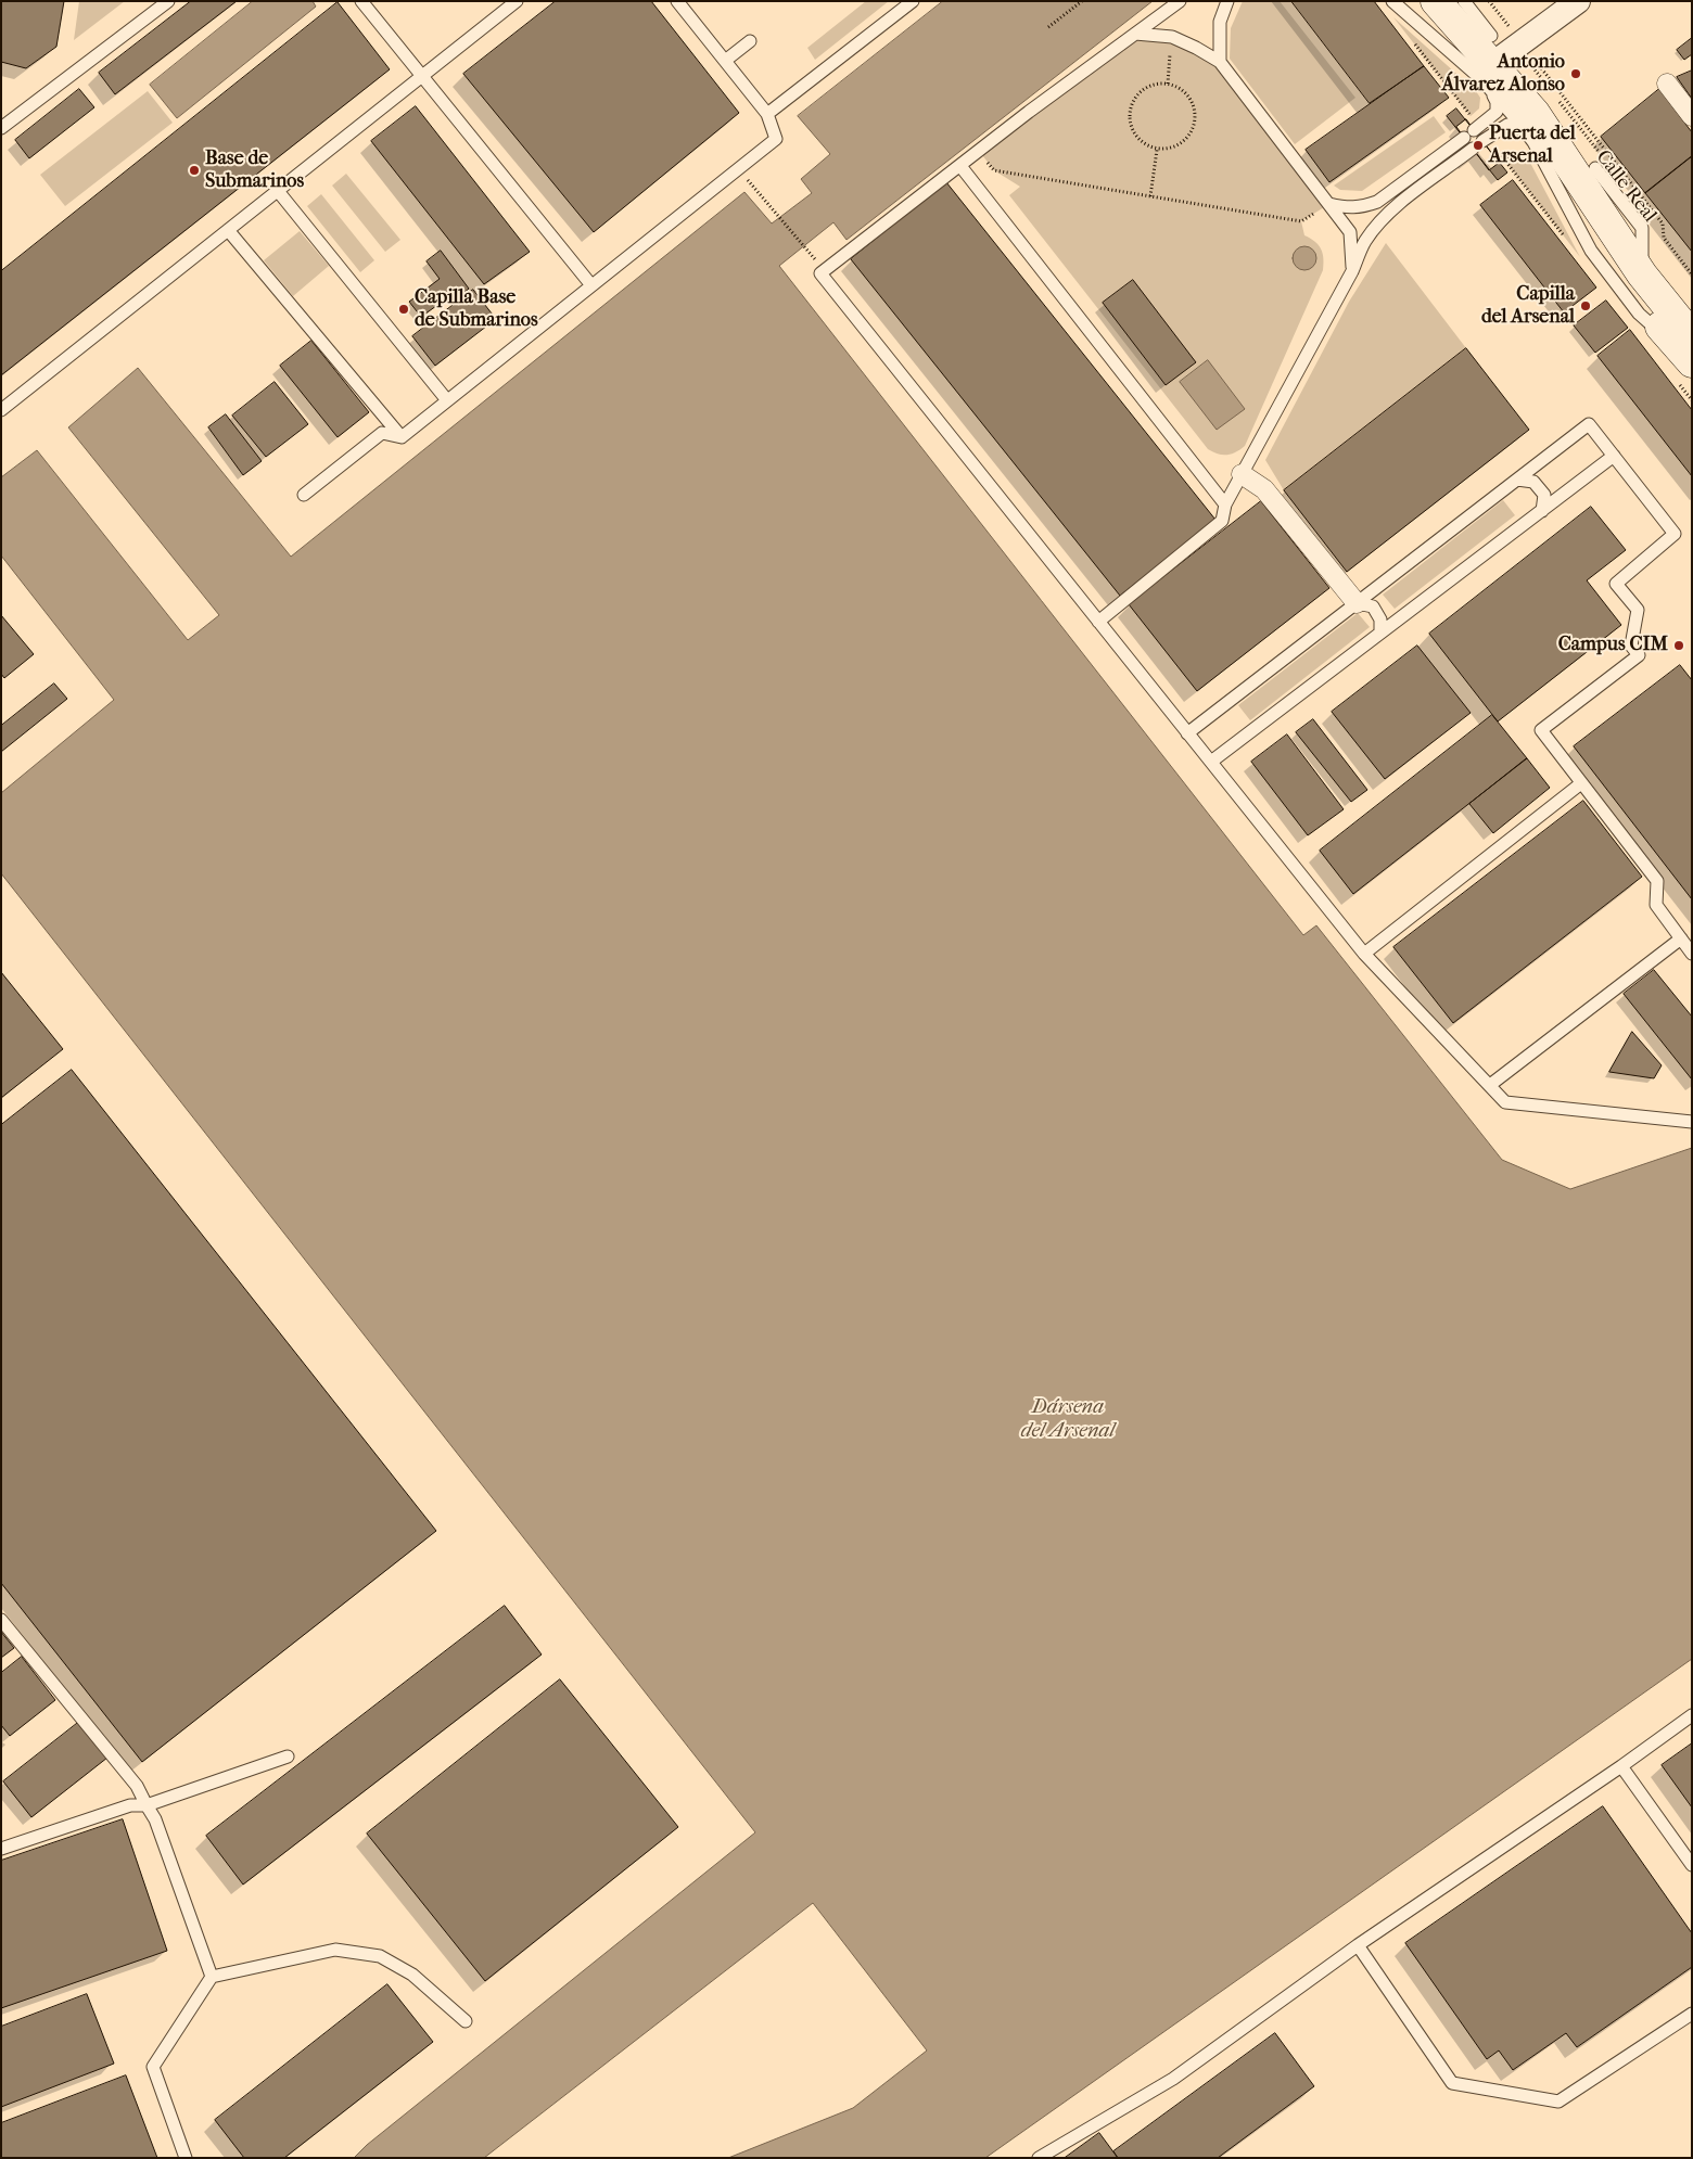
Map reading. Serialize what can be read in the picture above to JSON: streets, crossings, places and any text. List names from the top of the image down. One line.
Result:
{"streets":{"main road":["Calle Real"]},"water":["Dársena del Arsenal"],"places":["Antonio Álvarez Alonso","Puerta del Arsenal","Base de Submarinos","Capilla del Arsenal","Capilla Base de Submarinos","Campus CIM"]}
